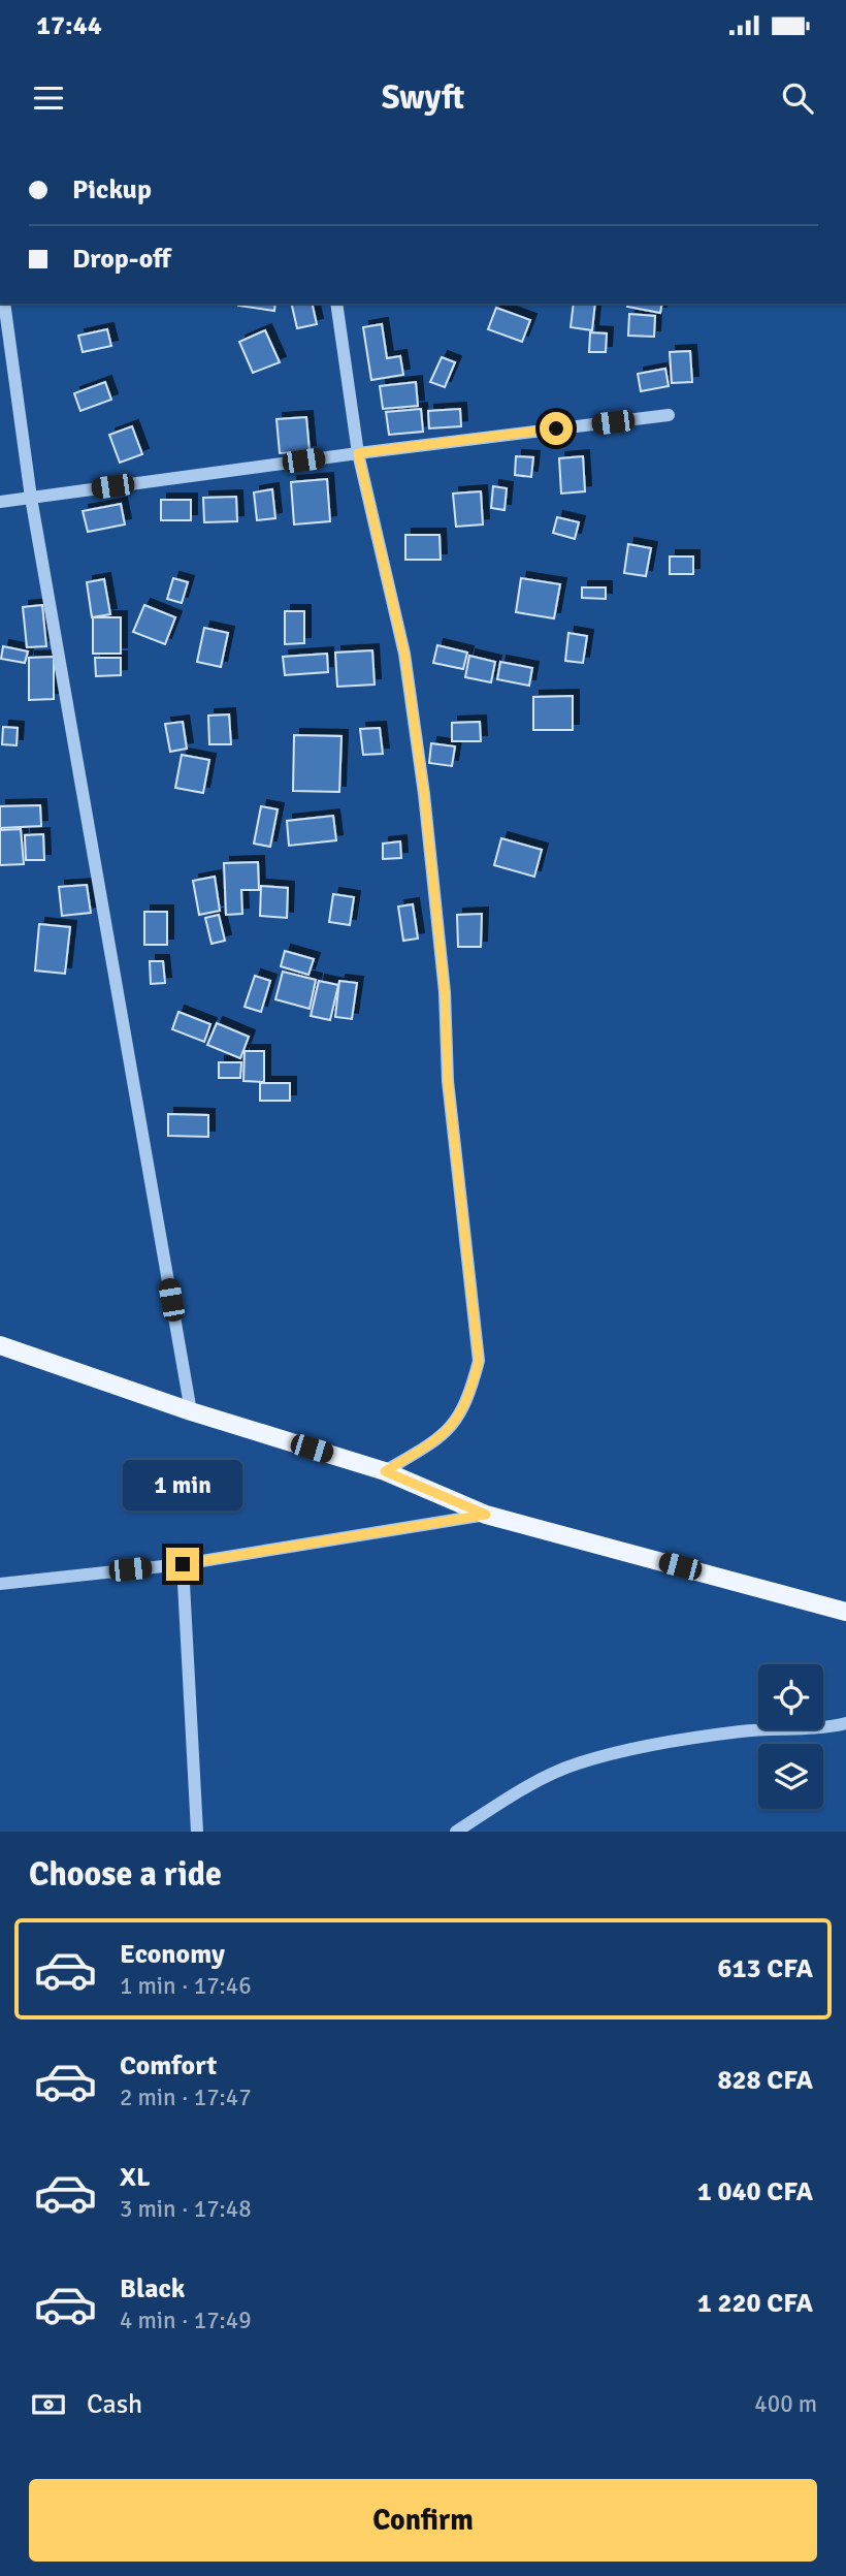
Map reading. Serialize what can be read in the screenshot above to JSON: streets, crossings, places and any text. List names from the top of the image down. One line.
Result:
{"page":{"status":"17:44","header":"Swyft","banner":["Pickup","Drop-off"],"bubble":"1 min","heading":"Choose a ride","list":[{"name":"Economy","note":"1 min · 17:46","value":"613 CFA"},{"name":"Comfort","note":"2 min · 17:47","value":"828 CFA"},{"name":"XL","note":"3 min · 17:48","value":"1 040 CFA"},{"name":"Black","note":"4 min · 17:49","value":"1 220 CFA"}],"pay":["Cash","400 m"],"buttons":"Confirm"}}
